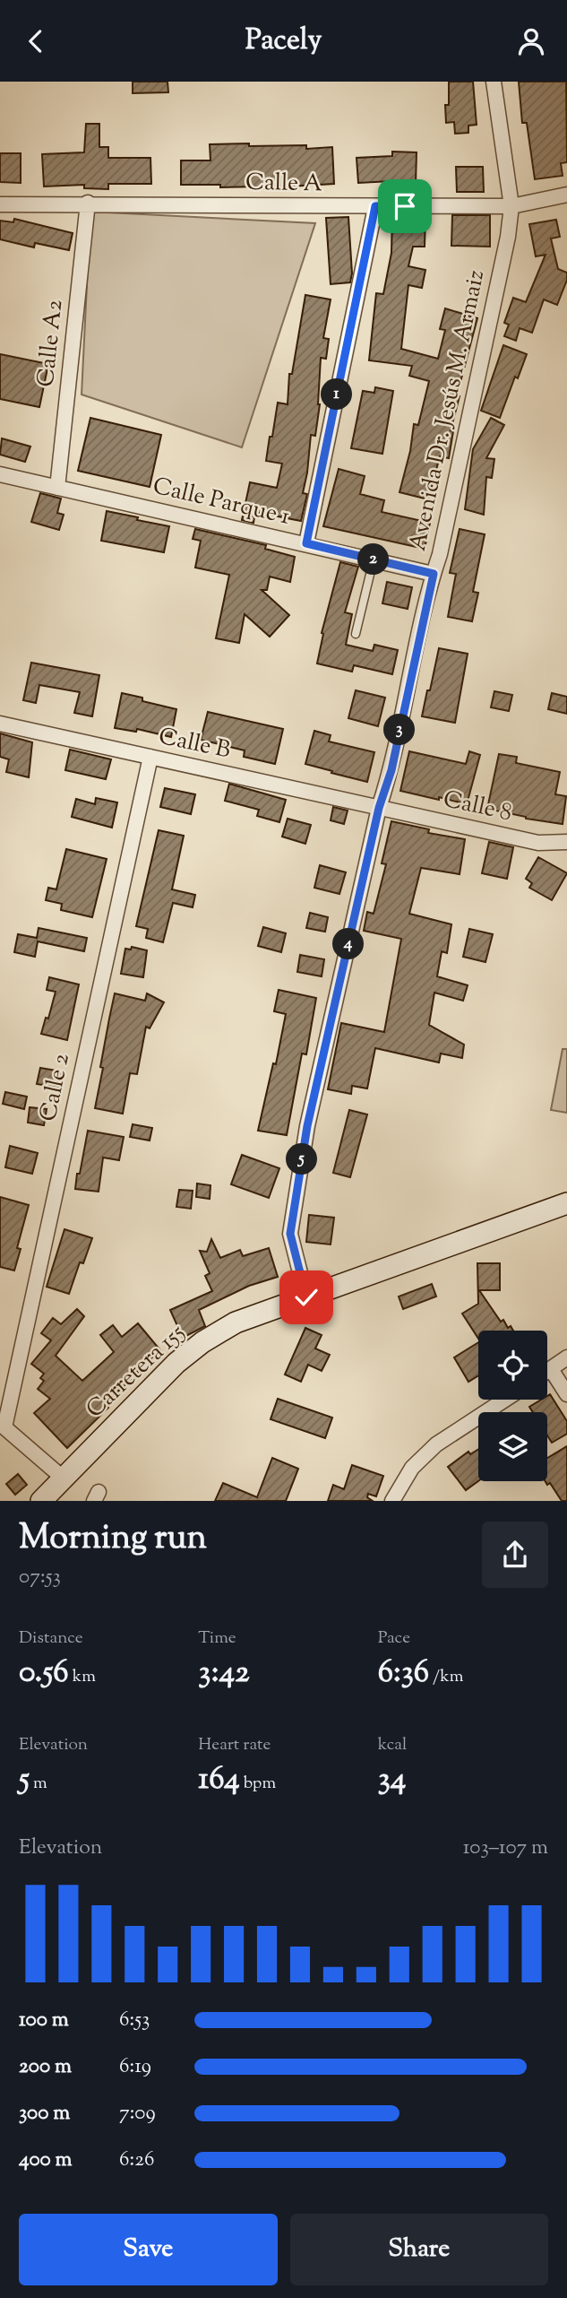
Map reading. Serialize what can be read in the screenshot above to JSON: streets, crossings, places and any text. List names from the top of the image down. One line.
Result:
{"streets":{"street":["Calle A","Calle A2","Avenida Dr. Jesús M. Armaiz","Calle Parque 1","Calle B","Calle 8","Calle 2","Carretera 155"]},"crossings":[["Calle A","Calle A2"],["Calle A","Avenida Dr. Jesús M. Armaiz"],["Calle A2","Calle Parque 1"],["Avenida Dr. Jesús M. Armaiz","Calle Parque 1"],["Avenida Dr. Jesús M. Armaiz","Calle B"],["Avenida Dr. Jesús M. Armaiz","Calle 8"],["Avenida Dr. Jesús M. Armaiz","Carretera 155"],["Calle B","Calle 8"],["Calle B","Calle 2"]],"page":{"header":"Pacely","pins":["1","2","3","4","5"],"heading":["Morning run","07:53"],"stats":[["Distance","0.56 km"],["Time","3:42"],["Pace","6:36 /km"],["Elevation","5 m"],["Heart rate","164 bpm"],["kcal","34"]],"chart":["Elevation","103–107 m"],"list":[{"name":"100 m","note":"6:53"},{"name":"200 m","note":"6:19"},{"name":"300 m","note":"7:09"},{"name":"400 m","note":"6:26"}],"buttons":["Save","Share"]}}
